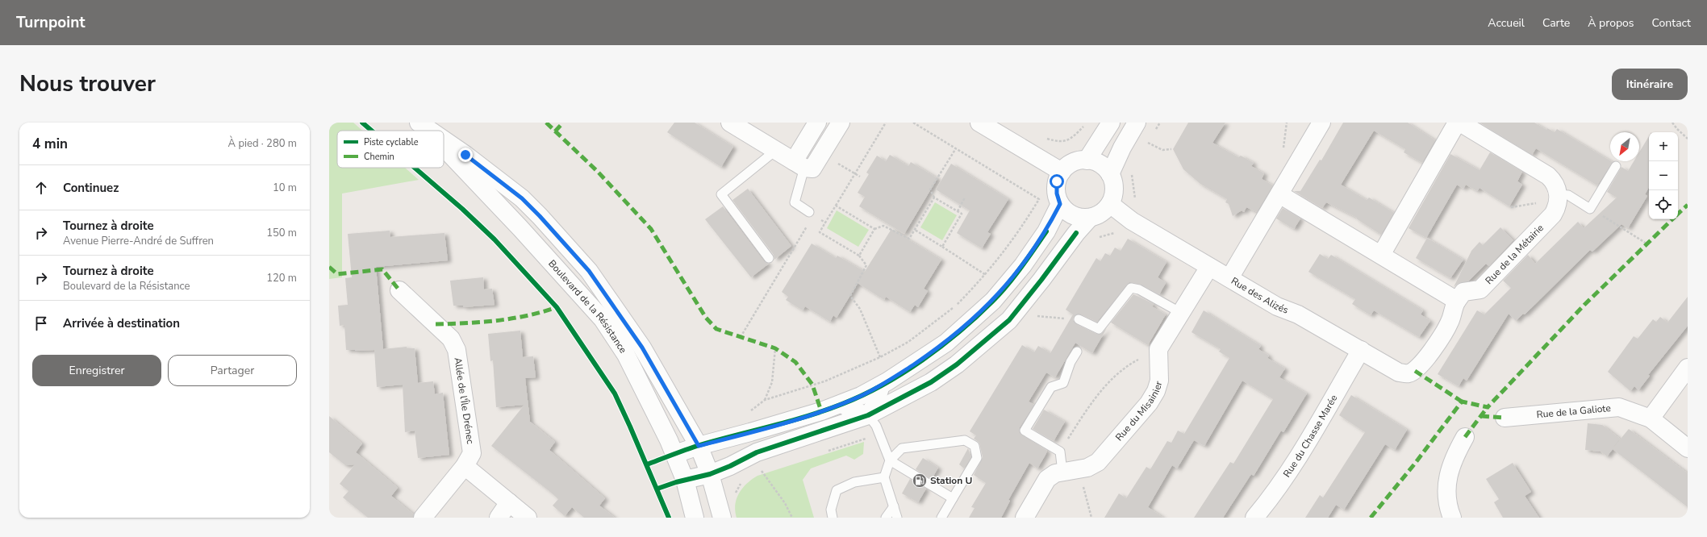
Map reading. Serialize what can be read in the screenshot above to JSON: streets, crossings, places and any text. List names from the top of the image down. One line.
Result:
{"streets":{"street":["Rue de la Métairie","Rue des Alizés","Boulevard de la Résistance","Allée de l'Île Drénec","Rue du Misainier","Rue de la Galiote","Rue du Chasse Marée"]},"crossings":[["Rue de la Métairie","Rue des Alizés"],["Rue des Alizés","Rue du Chasse Marée"]],"places":{"fuel station":["Station U"]},"legend":["Piste cyclable","Chemin"],"north":"bottom left","page":{"header":"Turnpoint","nav":["Accueil","Carte","À propos","Contact"],"title":"Nous trouver","buttons":["Itinéraire",["Enregistrer","Partager"]],"heading":["4 min","À pied · 280 m"],"map_buttons":["+","−"],"list":[["Continuez","10 m"],["Tournez à droite","Avenue Pierre-André de Suffren","150 m"],["Tournez à droite","Boulevard de la Résistance","120 m"],"Arrivée à destination"]}}
